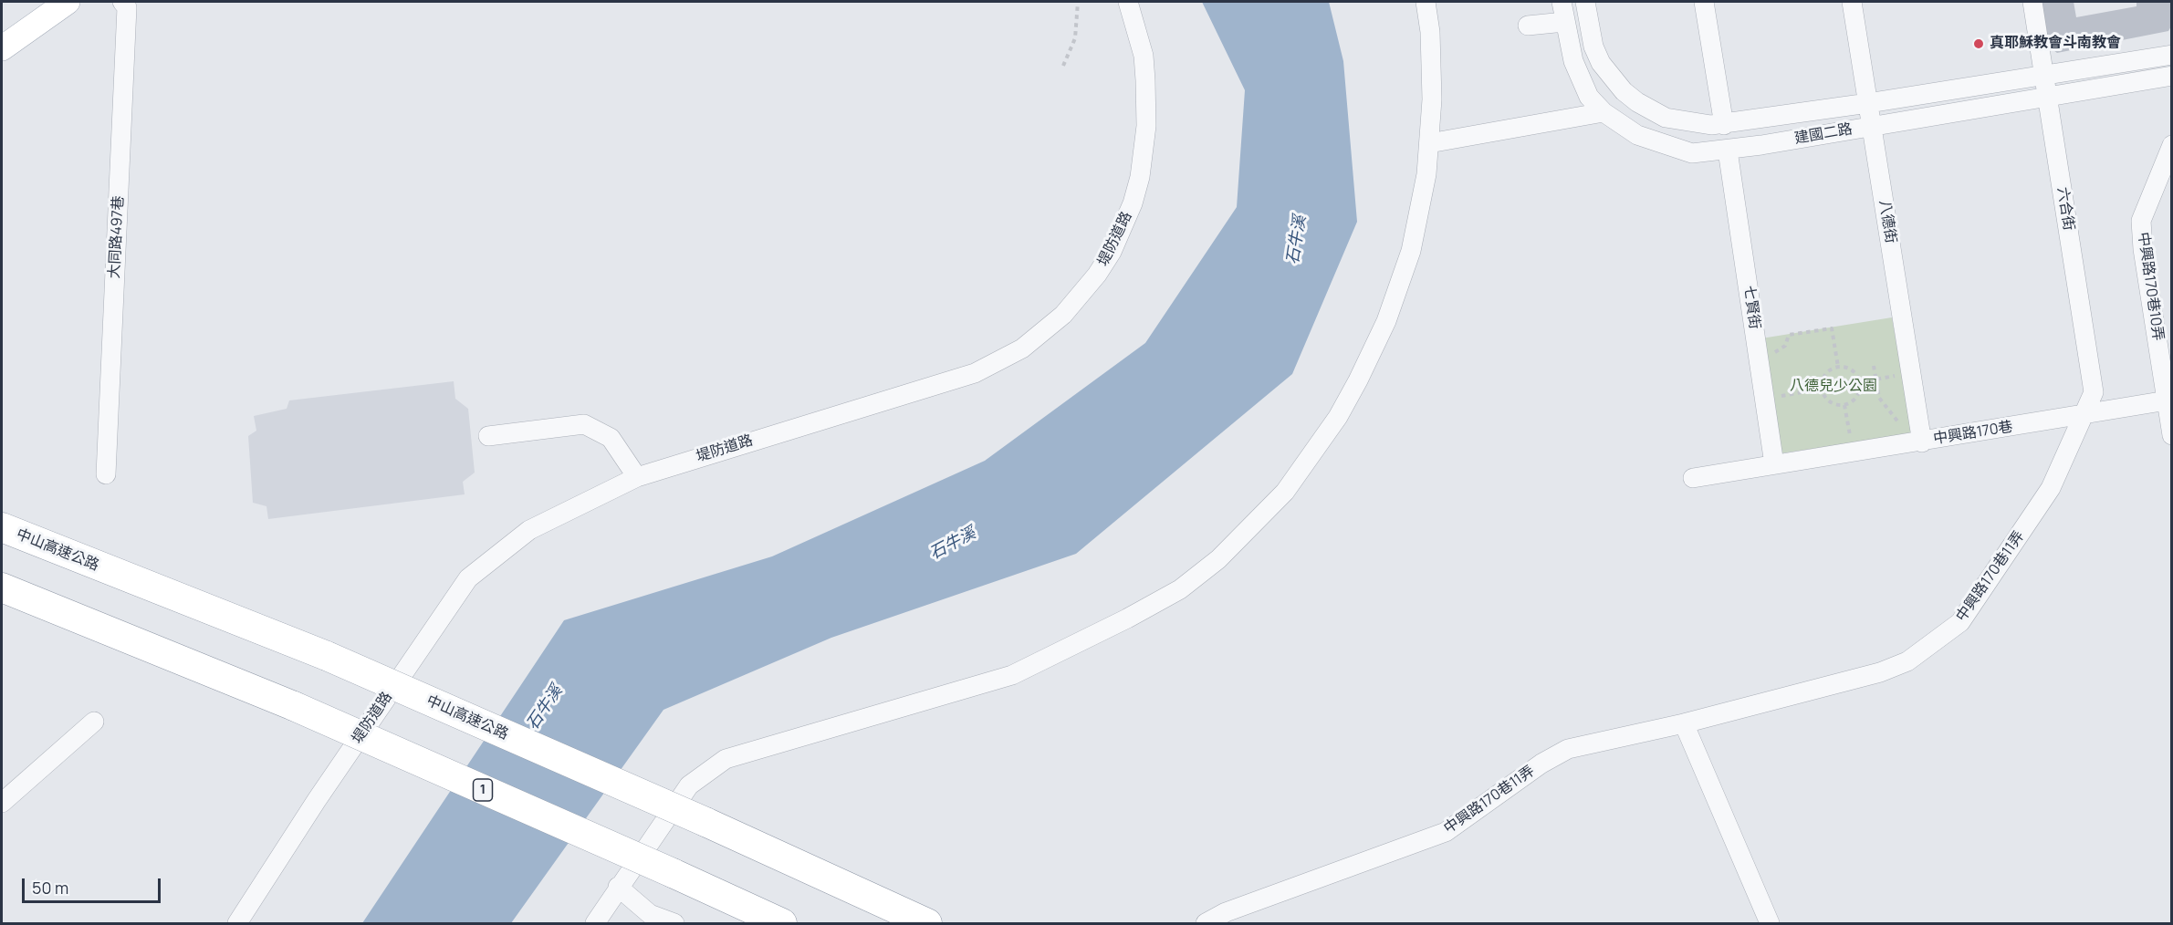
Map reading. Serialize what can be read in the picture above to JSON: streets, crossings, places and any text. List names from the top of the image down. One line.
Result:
{"streets":{"highway":["中山高速公路","1"],"street":["建國二路","六合街","八德街","大同路497巷","堤防道路","中興路170巷10弄","七賢街","中興路170巷","中興路170巷11弄"]},"crossings":[["建國二路","六合街"],["建國二路","八德街"],["建國二路","七賢街"],["六合街","中興路170巷"],["六合街","中興路170巷11弄"],["八德街","中興路170巷"],["中興路170巷10弄","中興路170巷"],["七賢街","中興路170巷"],["中興路170巷","中興路170巷11弄"]],"water":["石牛溪"],"parks":["八德兒少公園"],"places":["真耶穌教會斗南教會"],"scale_bar":"50 m"}
